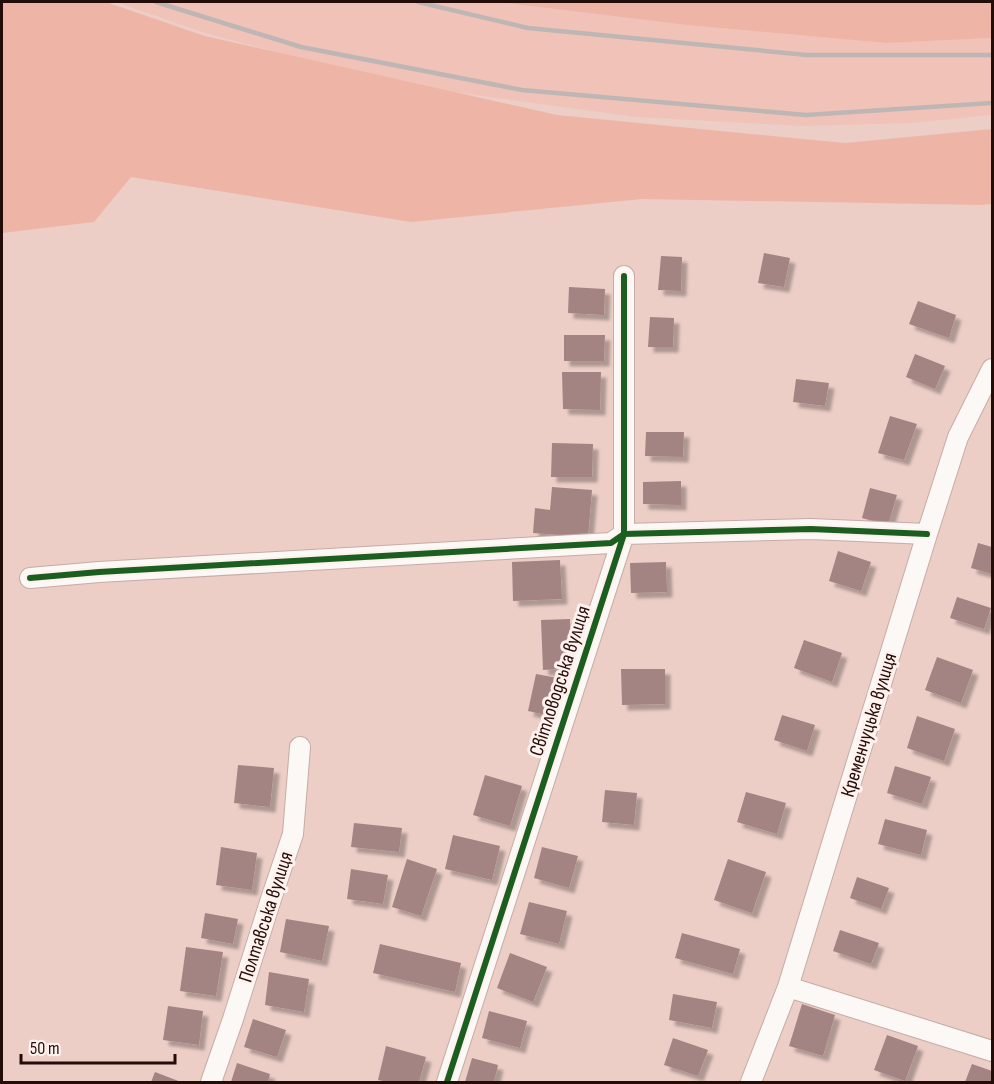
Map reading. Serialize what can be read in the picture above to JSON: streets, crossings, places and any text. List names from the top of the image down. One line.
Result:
{"streets":{"street":["Світловодська вулиця","Кременчуцька вулиця","Полтавська вулиця"]},"scale_bar":"50 m"}
